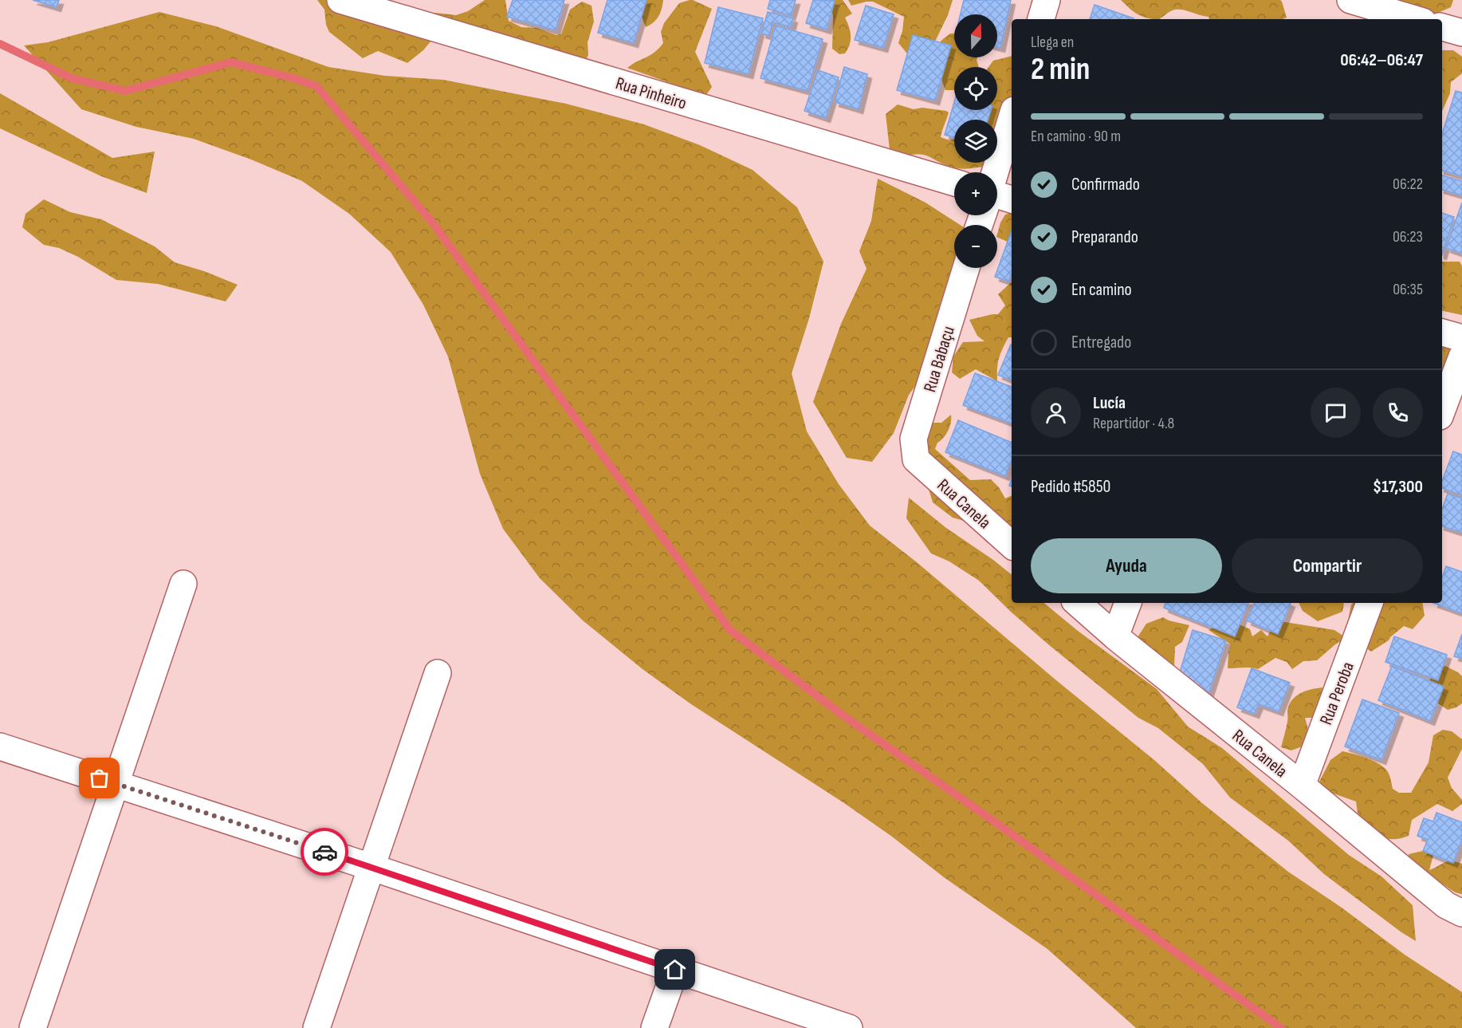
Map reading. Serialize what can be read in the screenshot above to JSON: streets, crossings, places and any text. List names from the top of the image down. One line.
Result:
{"streets":{"street":["Rua Pinheiro","Rua Babaçu","Rua Canela","Rua Peroba"]},"crossings":[["Rua Babaçu","Rua Canela"],["Rua Canela","Rua Peroba"]],"north":"top","page":{"map_buttons":["+","−"],"heading":["2 min","Llega en","06:42–06:47"],"panel":["Lucía","Repartidor · 4.8","Pedido #5850","$17,300"],"bar":"En camino · 90 m","list":[["Confirmado","06:22"],["Preparando","06:23"],["En camino","06:35"],"Entregado"],"buttons":["Ayuda","Compartir"]}}
